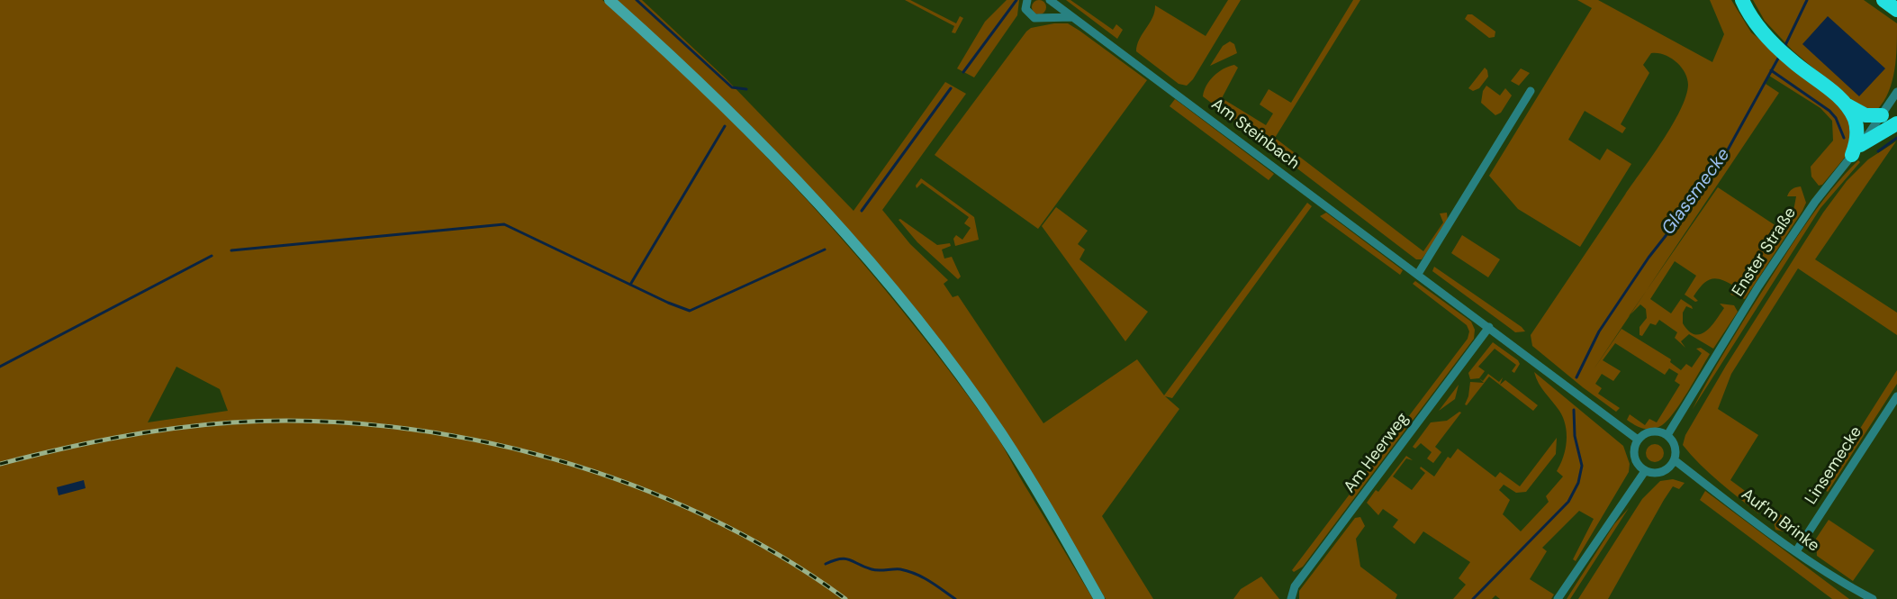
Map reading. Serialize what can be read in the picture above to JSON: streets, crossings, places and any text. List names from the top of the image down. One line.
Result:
{"streets":{"street":["Am Steinbach","Enster Straße","Am Heerweg","Linsemecke","Auf'm Brinke"]},"crossings":[["Am Steinbach","Enster Straße"],["Am Steinbach","Am Heerweg"],["Am Steinbach","Auf'm Brinke"],["Enster Straße","Auf'm Brinke"],["Linsemecke","Auf'm Brinke"]],"water":["Glassmecke"]}
